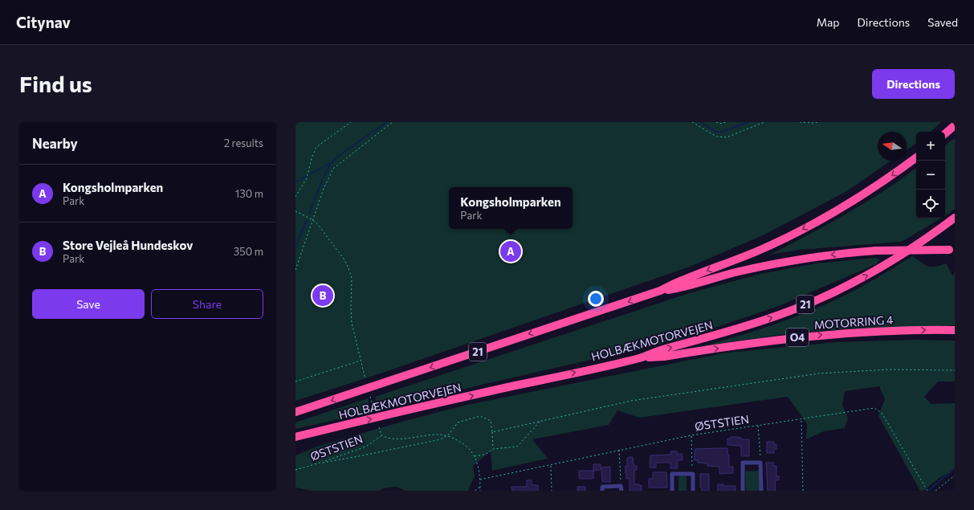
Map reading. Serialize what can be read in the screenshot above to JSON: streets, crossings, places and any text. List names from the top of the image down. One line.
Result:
{"streets":{"highway":["21","MOTORRING 4","O4","HOLBÆKMOTORVEJEN"],"path":["ØSTSTIEN"]},"crossings":[["MOTORRING 4","HOLBÆKMOTORVEJEN"]],"one_way":["MOTORRING 4"],"north":"left","page":{"header":"Citynav","nav":["Map","Directions","Saved"],"buttons":["Directions",["Save","Share"]],"title":"Find us","heading":["Nearby","2 results"],"map_buttons":["+","−"],"list":[{"mark":"A","name":"Kongsholmparken","note":"Park","value":"130 m"},{"mark":"B","name":"Store Vejleå Hundeskov","note":"Park","value":"350 m"}],"popup":["Kongsholmparken","Park"],"pins":["A","B"]}}
